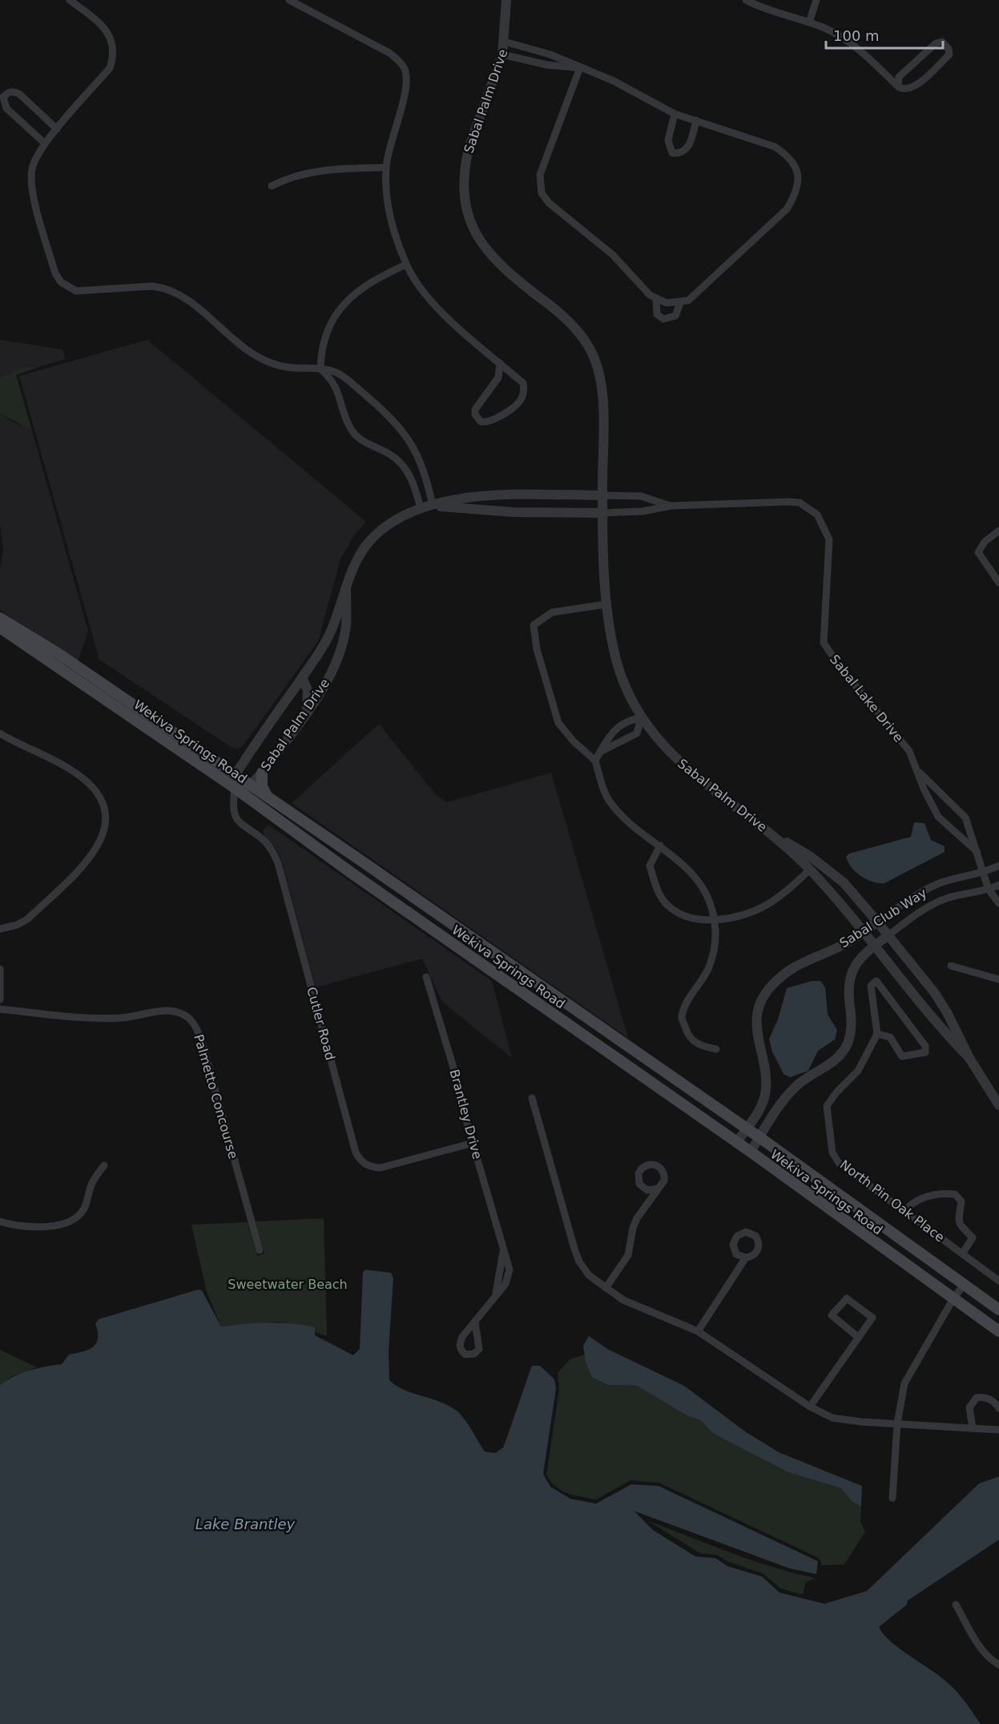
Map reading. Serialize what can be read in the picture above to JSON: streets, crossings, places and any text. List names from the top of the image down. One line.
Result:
{"streets":{"main road":["Wekiva Springs Road"],"street":["Sabal Palm Drive","Sabal Lake Drive","Sabal Club Way","Cutler Road","Palmetto Concourse","Brantley Drive","North Pin Oak Place"]},"crossings":[["Sabal Palm Drive","Sabal Lake Drive"],["Sabal Palm Drive","Wekiva Springs Road"],["Sabal Palm Drive","Sabal Club Way"],["Sabal Lake Drive","Sabal Club Way"],["Wekiva Springs Road","Sabal Club Way"],["Wekiva Springs Road","Cutler Road"],["Cutler Road","Brantley Drive"]],"water":["Lake Brantley"],"parks":["Sweetwater Beach"],"scale_bar":"100 m"}
